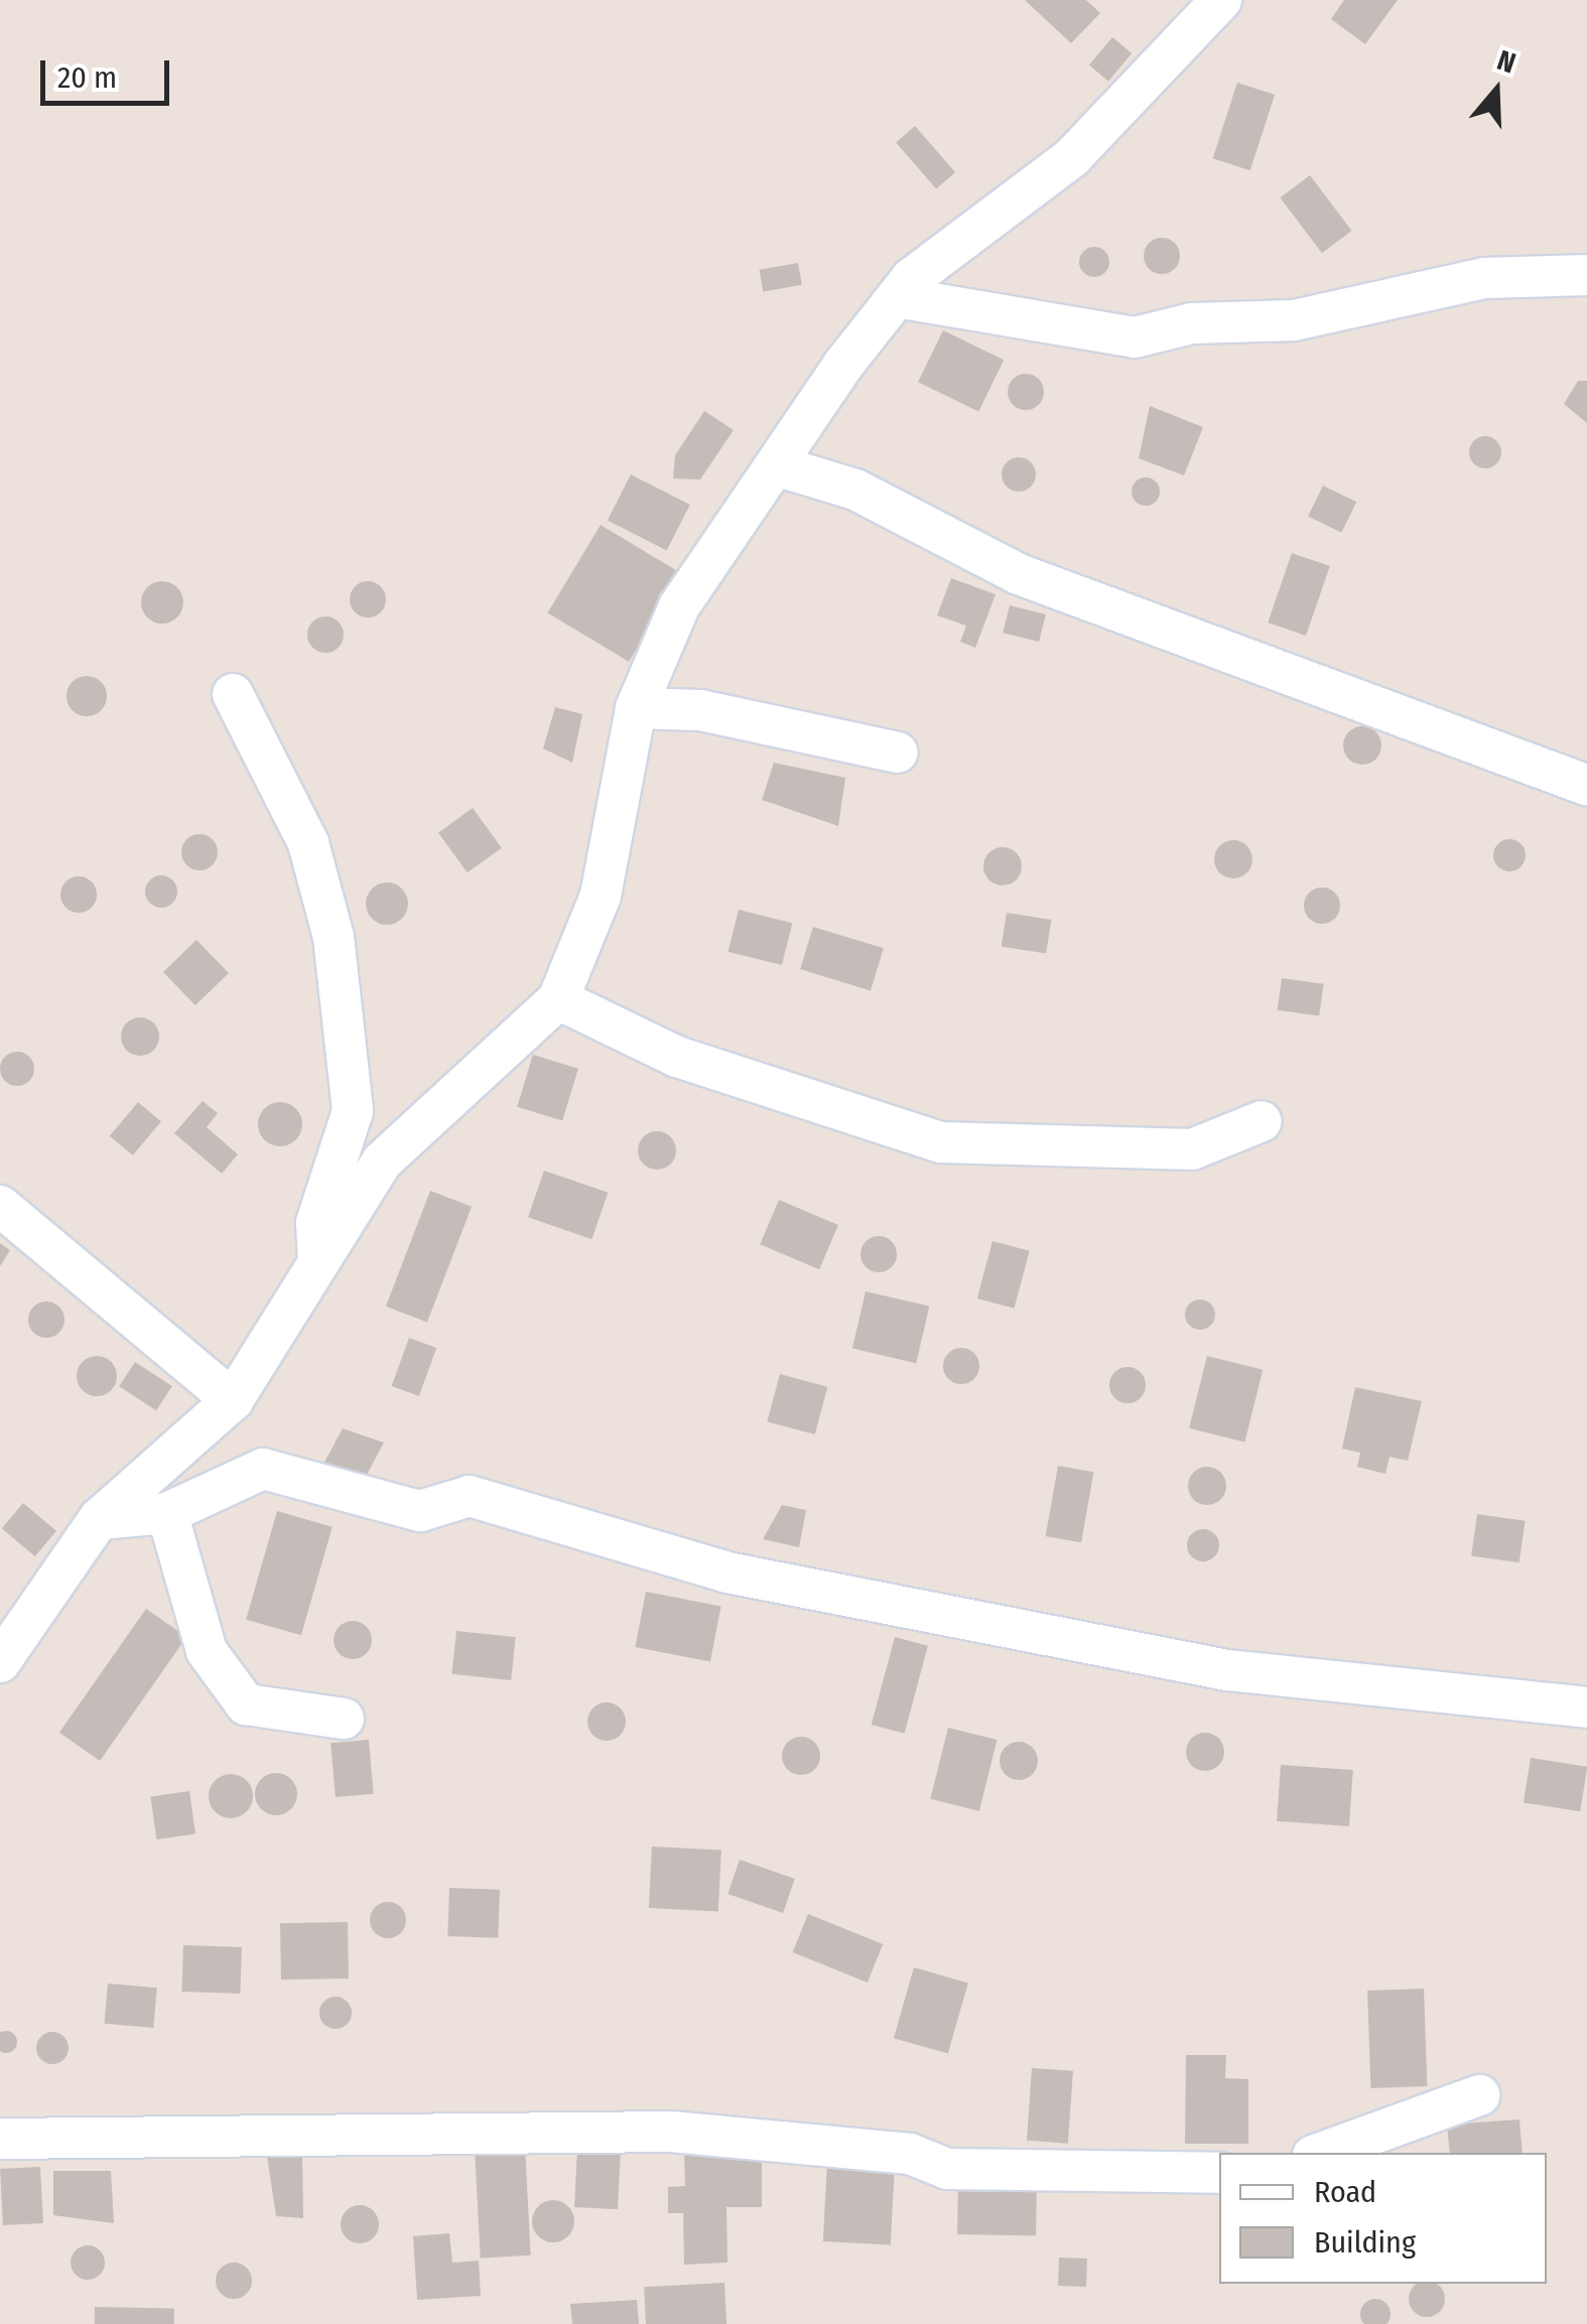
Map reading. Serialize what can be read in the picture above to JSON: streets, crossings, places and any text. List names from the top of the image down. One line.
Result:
{"legend":["Road","Building"],"scale_bar":"20 m","north":"top"}
